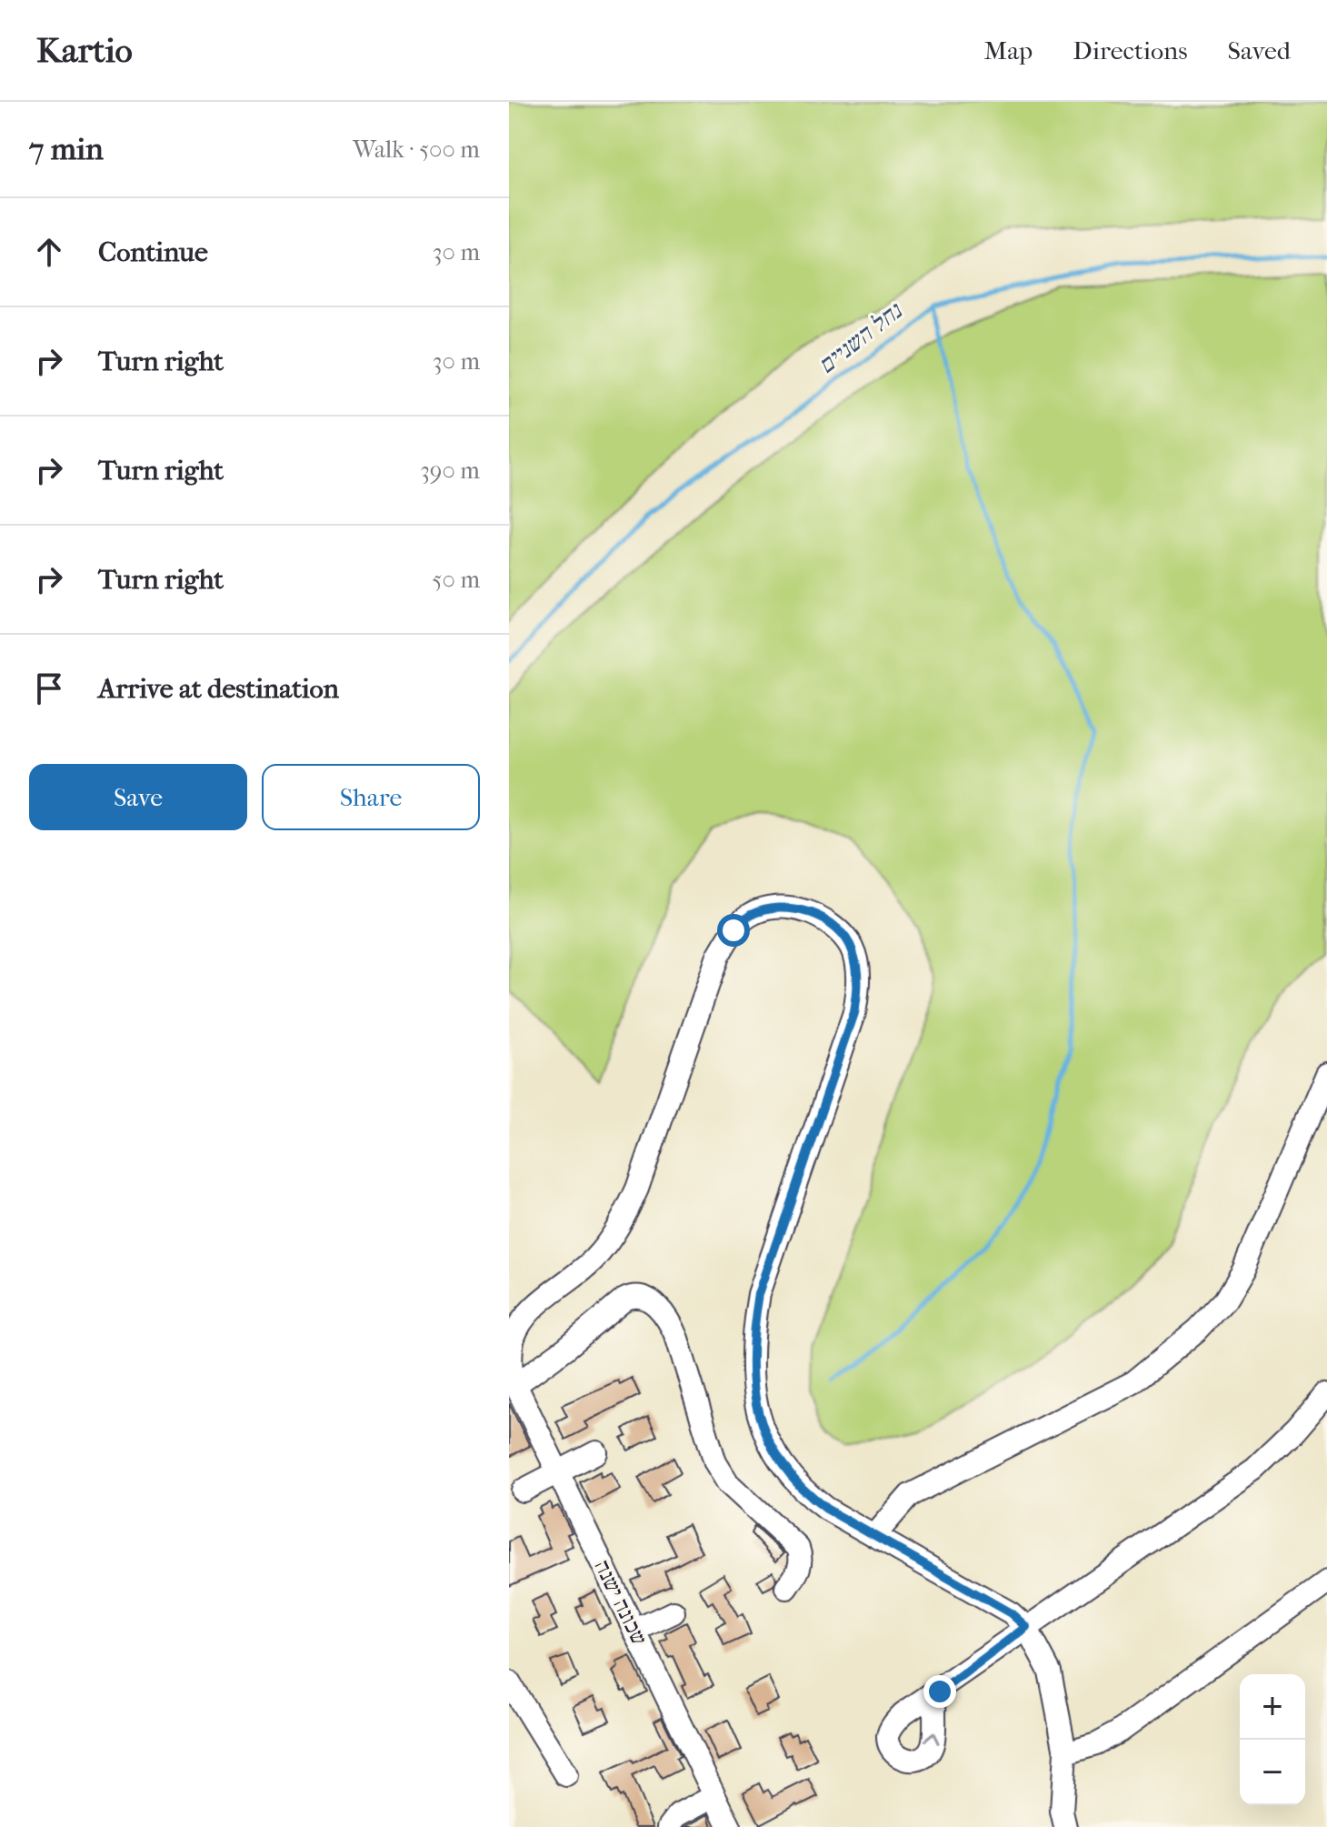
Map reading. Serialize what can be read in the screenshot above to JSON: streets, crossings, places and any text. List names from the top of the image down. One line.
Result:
{"streets":{"street":["שכונה ישנה"]},"water":["נחל השניים"],"page":{"header":"Kartio","nav":["Map","Directions","Saved"],"heading":["7 min","Walk · 500 m"],"list":[["Continue","30 m"],["Turn right","30 m"],["Turn right","390 m"],["Turn right","50 m"],"Arrive at destination"],"buttons":["Save","Share"],"map_buttons":["+","−"]}}
